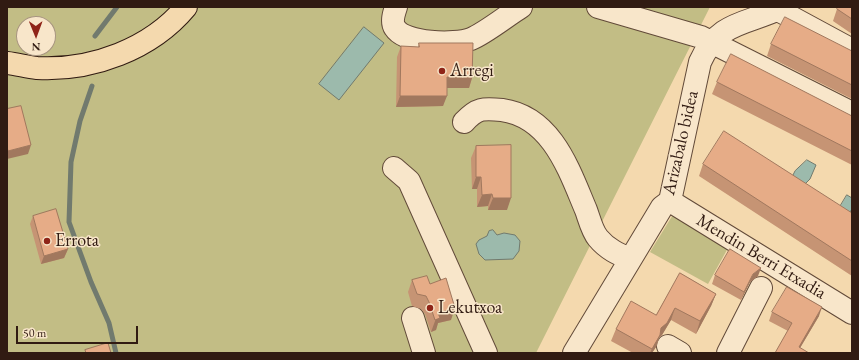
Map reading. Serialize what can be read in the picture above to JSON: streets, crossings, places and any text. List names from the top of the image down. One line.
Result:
{"streets":{"street":["Arizabalo bidea","Mendin Berri Etxadia"]},"crossings":[["Arizabalo bidea","Mendin Berri Etxadia"]],"places":["Arregi","Errota","Lekutxoa"],"scale_bar":"50 m","north":"bottom"}
